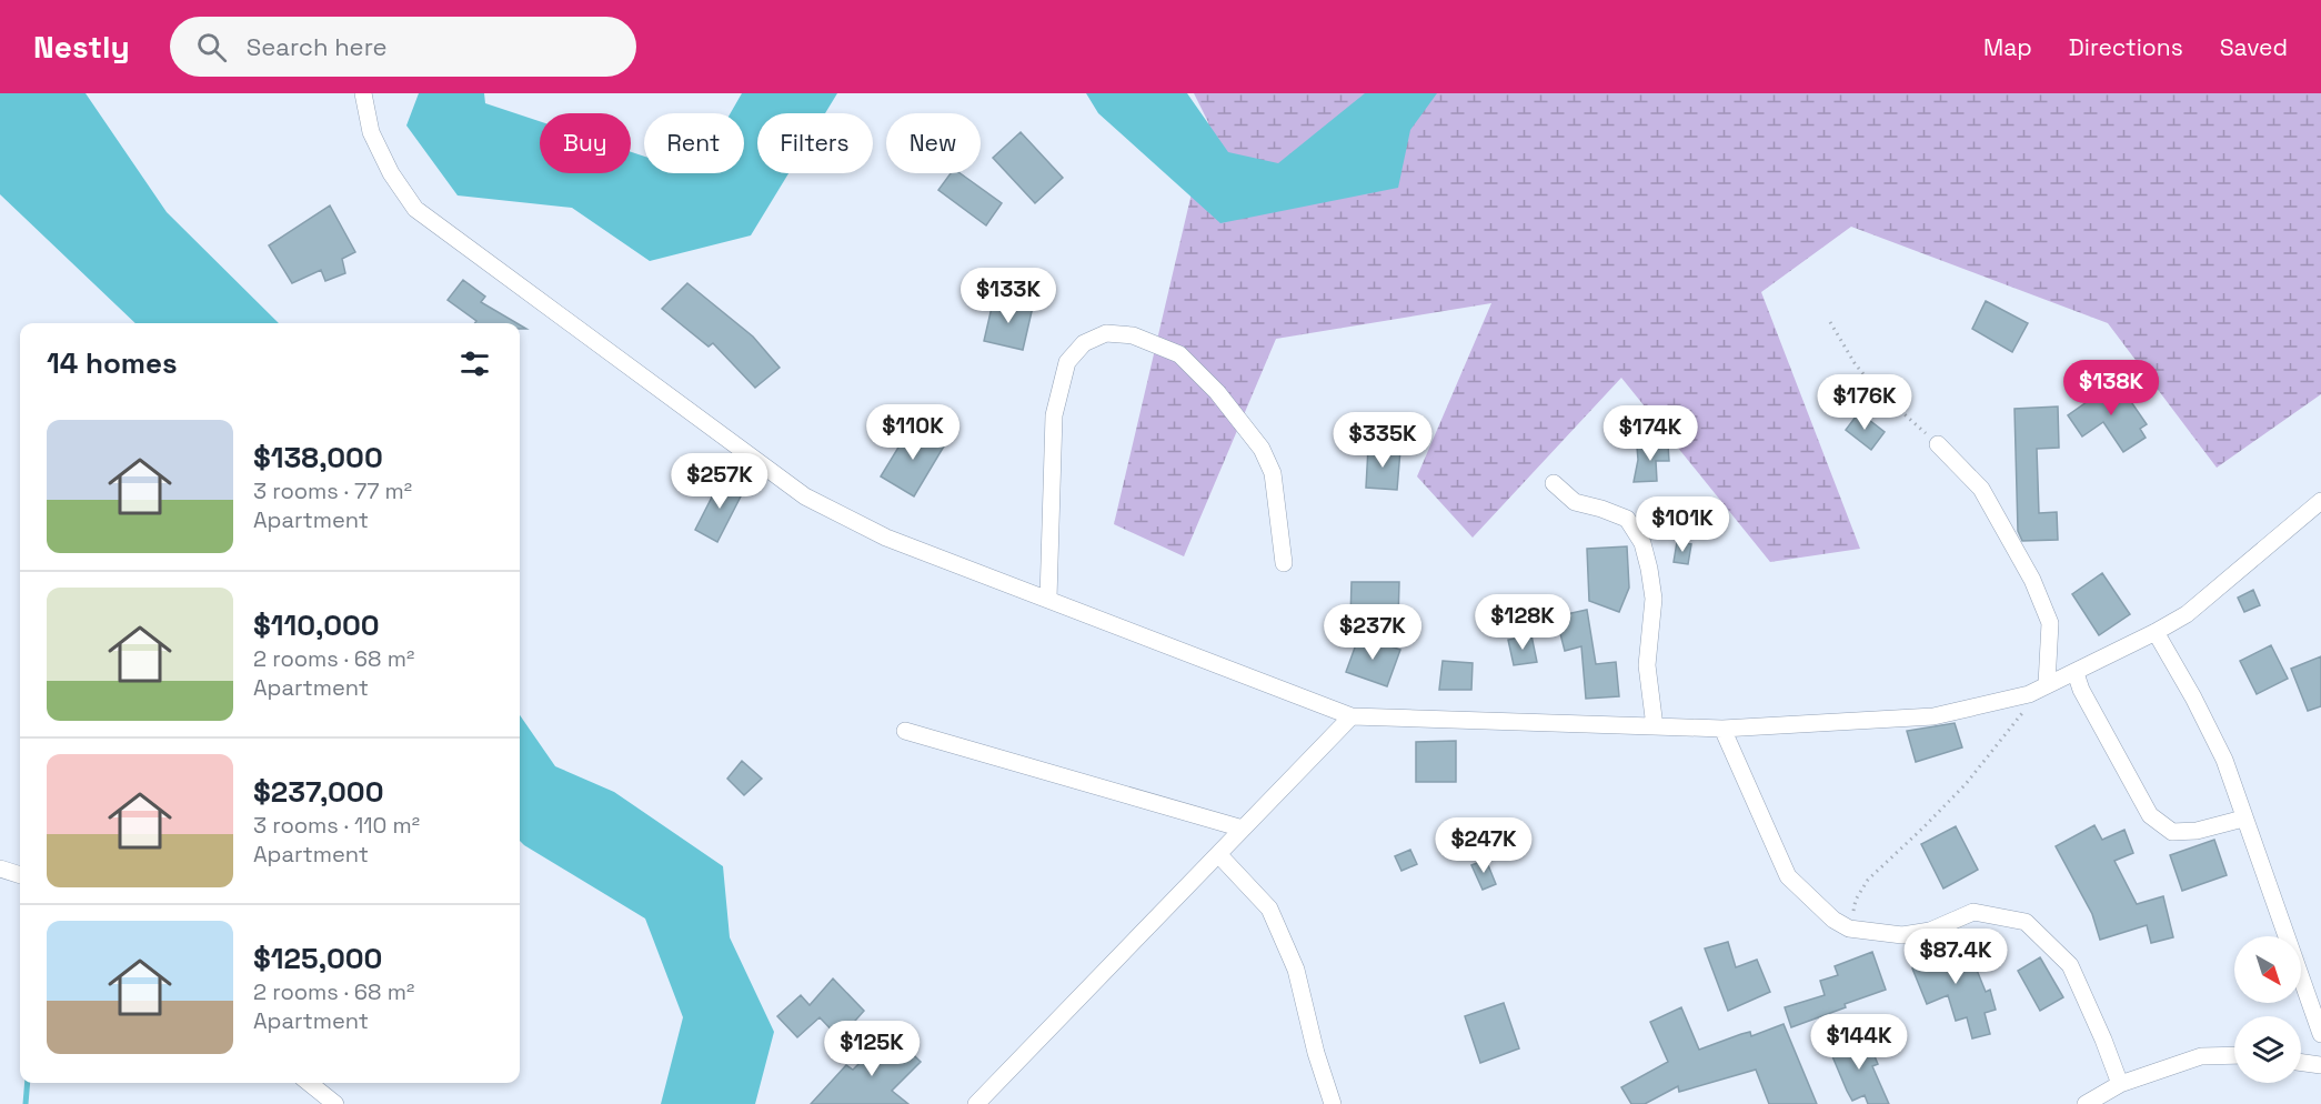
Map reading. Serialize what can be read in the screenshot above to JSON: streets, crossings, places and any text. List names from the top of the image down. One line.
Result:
{"north":"bottom right","page":{"header":"Nestly","search":"Search here","nav":["Map","Directions","Saved"],"chip":["Buy","Rent","Filters","New"],"price":["$133K","$138K","$176K","$110K","$174K","$335K","$257K","$101K","$128K","$237K","$247K","$87.4K","$144K","$125K"],"heading":"14 homes","list":[{"name":"$138,000","note":"3 rooms · 77 m² · Apartment"},{"name":"$110,000","note":"2 rooms · 68 m² · Apartment"},{"name":"$237,000","note":"3 rooms · 110 m² · Apartment"},{"name":"$125,000","note":"2 rooms · 68 m² · Apartment"}]}}
